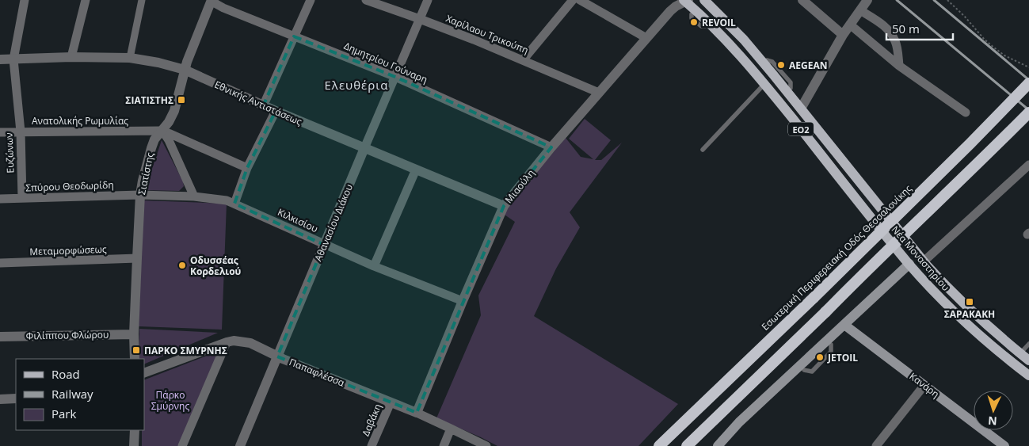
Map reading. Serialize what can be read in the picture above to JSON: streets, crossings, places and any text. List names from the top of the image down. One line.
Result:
{"streets":{"highway":["Εσωτερική Περιφερειακή Οδός Θεσσαλονίκης"],"main road":["ΕΟ2","Νέα Μοναστηρίου","Κανάρη"],"street":["Χαρίλαου Τρικούπη","Δημητρίου Γούναρη","Εθνικής Αντιστάσεως","Ανατολικής Ρωμυλίας","Ευζώνων","Σιατίστης","Σπύρου Θεοδωρίδη","Μιαούλη","Κιλκισίου","Αθανασίου Διάκου","Μεταμορφώσεως","Φιλίππου Φλώρου","Παπαφλέσσα","Δαβάκη"]},"crossings":[["Χαρίλαου Τρικούπη","Μιαούλη"],["Χαρίλαου Τρικούπη","Αθανασίου Διάκου"],["Δημητρίου Γούναρη","Σιατίστης"],["Δημητρίου Γούναρη","Μιαούλη"],["Δημητρίου Γούναρη","Αθανασίου Διάκου"],["Εθνικής Αντιστάσεως","Ευζώνων"],["Εθνικής Αντιστάσεως","Σιατίστης"],["Εθνικής Αντιστάσεως","Μιαούλη"],["Εθνικής Αντιστάσεως","Αθανασίου Διάκου"],["Ανατολικής Ρωμυλίας","Ευζώνων"],["Ανατολικής Ρωμυλίας","Σιατίστης"],["Ευζώνων","Σπύρου Θεοδωρίδη"],["Σιατίστης","Σπύρου Θεοδωρίδη"],["Σιατίστης","Κιλκισίου"],["Σιατίστης","Μεταμορφώσεως"],["Σιατίστης","Φιλίππου Φλώρου"],["Σπύρου Θεοδωρίδη","Κιλκισίου"],["Μιαούλη","Κιλκισίου"],["Μιαούλη","Νέα Μοναστηρίου"],["Μιαούλη","Παπαφλέσσα"],["Κιλκισίου","Αθανασίου Διάκου"],["Αθανασίου Διάκου","Παπαφλέσσα"],["Παπαφλέσσα","Δαβάκη"]],"districts":["Ελευθέρια"],"parks":["Πάρκο Σμύρνης"],"places":{"other":["REVOIL","AEGEAN","Οδυσσέας Κορδελιού","JETOIL"],"transit":["ΣΙΑΤΙΣΤΗΣ","ΣΑΡΑΚΑΚΗ","ΠΑΡΚΟ ΣΜΥΡΝΗΣ"]},"legend":["Road","Railway","Park"],"scale_bar":"50 m","north":"bottom"}
